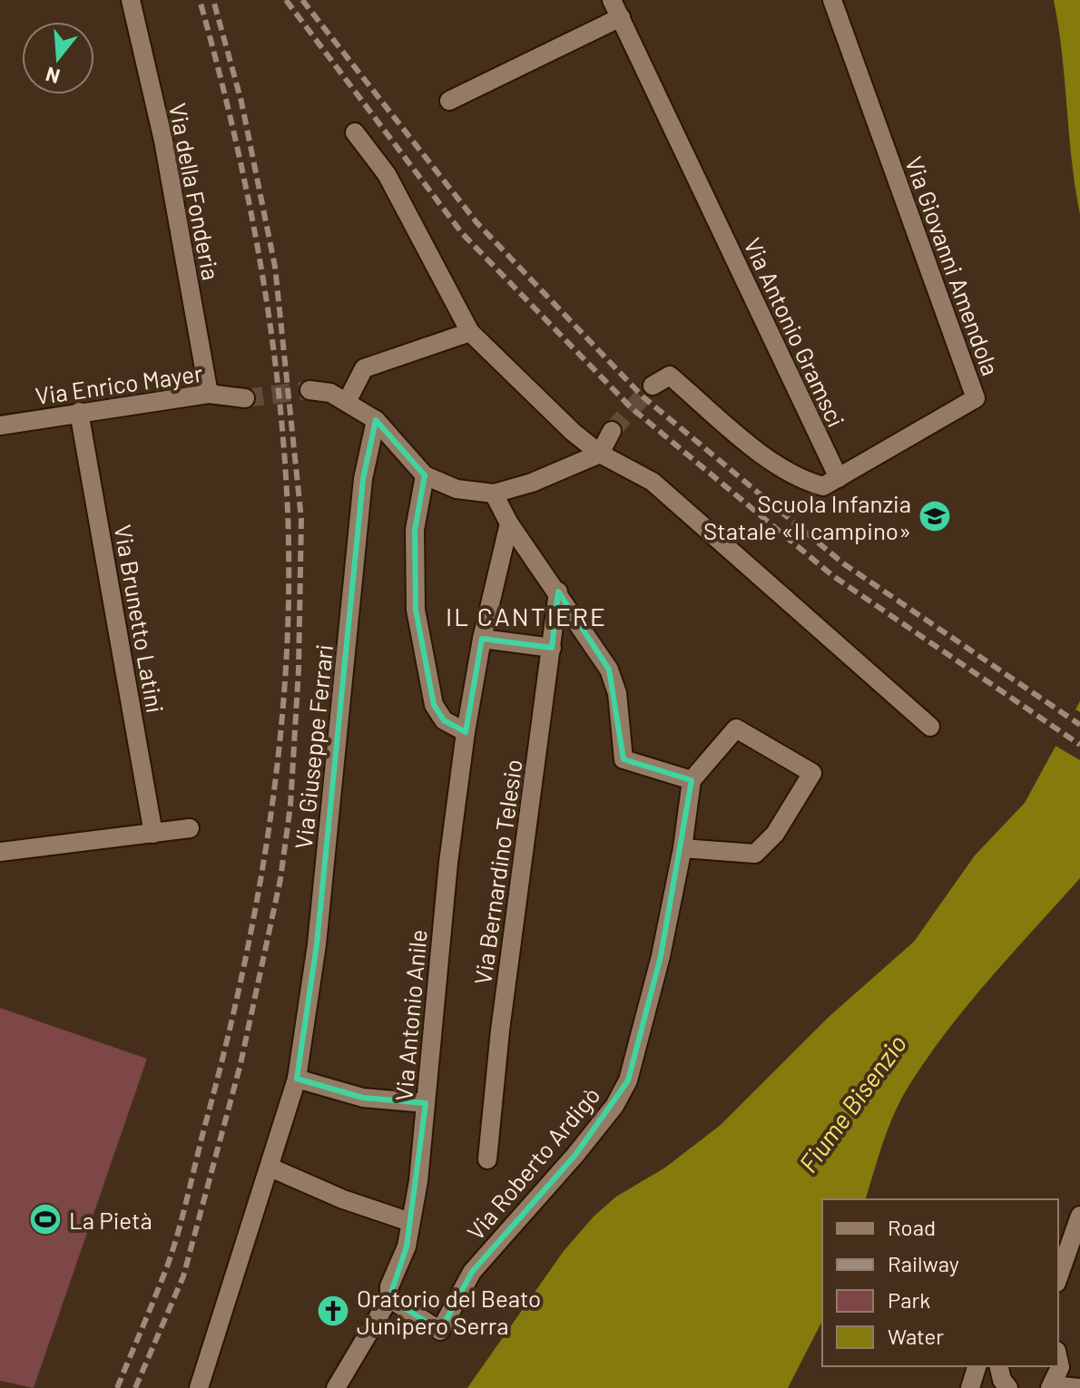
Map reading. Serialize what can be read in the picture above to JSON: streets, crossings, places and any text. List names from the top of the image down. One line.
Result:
{"streets":{"street":["Via della Fonderia","Via Giovanni Amendola","Via Antonio Gramsci","Via Enrico Mayer","Via Brunetto Latini","Via Giuseppe Ferrari","Via Bernardino Telesio","Via Antonio Anile","Via Roberto Ardigò"]},"crossings":[["Via della Fonderia","Via Enrico Mayer"],["Via Giovanni Amendola","Via Antonio Gramsci"],["Via Enrico Mayer","Via Brunetto Latini"],["Via Antonio Anile","Via Roberto Ardigò"]],"districts":["IL CANTIERE"],"water":["Fiume Bisenzio"],"places":{"school or university":["Scuola Infanzia Statale «Il campino»"],"sports":["La Pietà"],"church":["Oratorio del Beato Junipero Serra"]},"legend":["Road","Railway","Park","Water"],"north":"bottom"}
